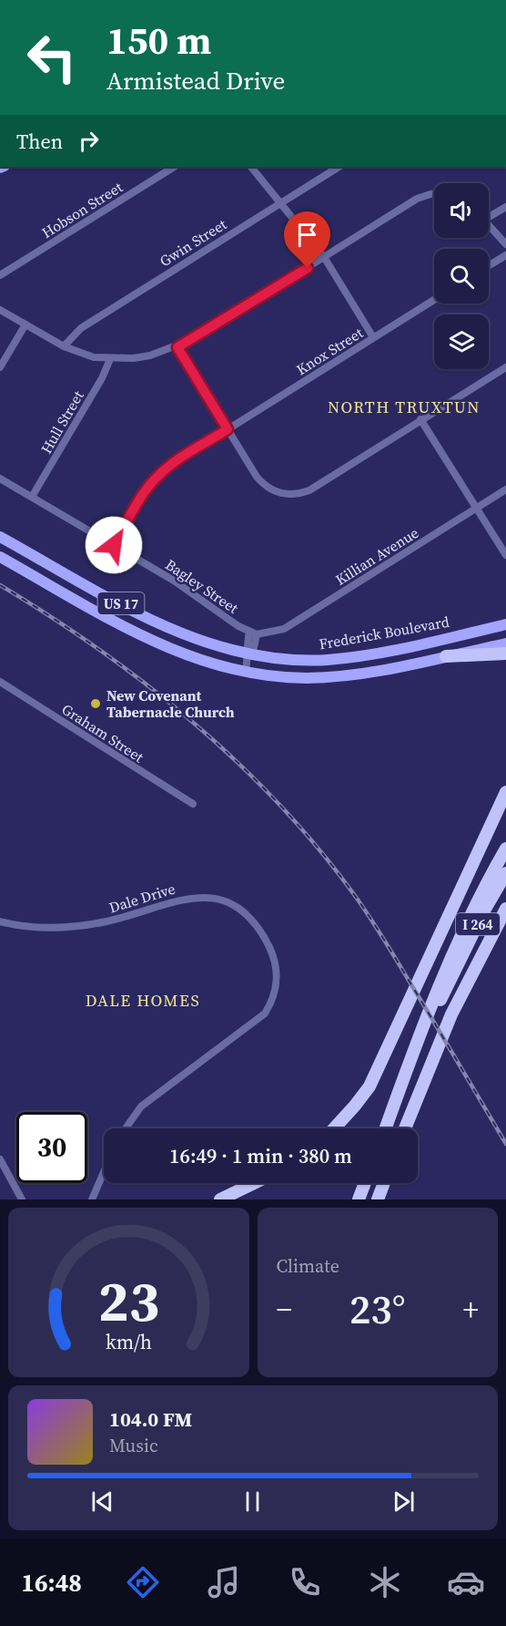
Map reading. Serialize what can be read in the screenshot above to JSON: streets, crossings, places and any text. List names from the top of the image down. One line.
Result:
{"streets":{"highway":["I 264"],"main road":["US 17","Frederick Boulevard"],"street":["Hobson Street","Gwin Street","Knox Street","Hull Street","Killian Avenue","Bagley Street","Graham Street","Dale Drive"]},"crossings":[["Knox Street","Bagley Street"],["Hull Street","Bagley Street"],["Killian Avenue","Bagley Street"]],"districts":["NORTH TRUXTUN","DALE HOMES"],"places":["New Covenant Tabernacle Church"],"page":{"turn":["150 m","Armistead Drive"],"then":"Then","limit":"30","trip":"16:49 · 1 min · 380 m","tile":"Climate","heat":["−","23°","+"],"song":["104.0 FM","Music"],"tabs":"16:48","gauge":["23","km/h"]}}
